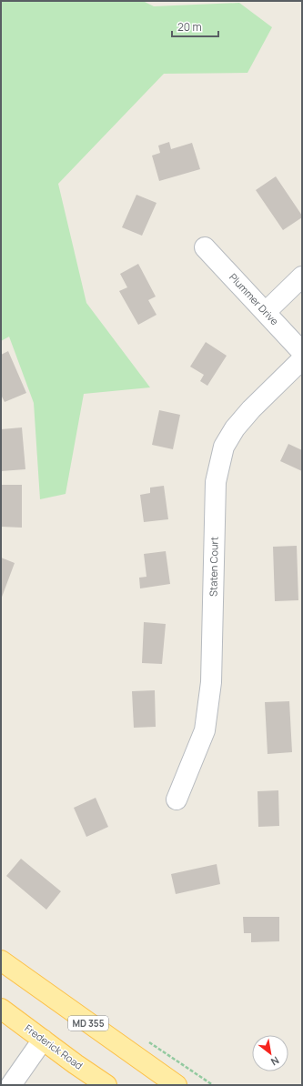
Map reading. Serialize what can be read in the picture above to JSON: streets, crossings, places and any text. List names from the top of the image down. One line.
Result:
{"streets":{"main road":["MD 355","Frederick Road"],"street":["Plummer Drive","Staten Court"]},"scale_bar":"20 m","north":"bottom right"}
